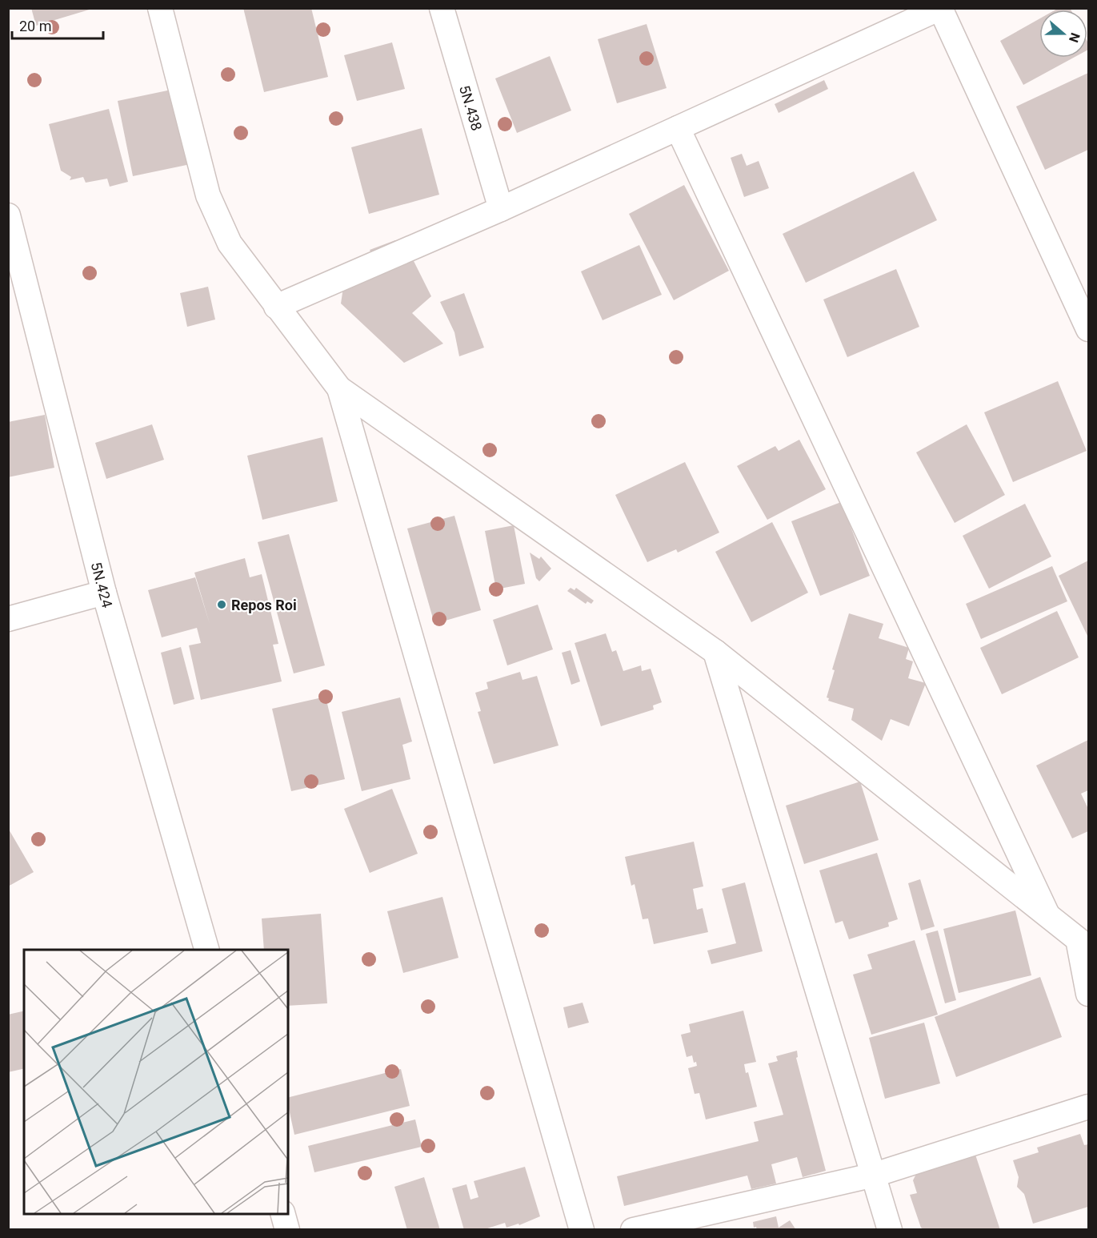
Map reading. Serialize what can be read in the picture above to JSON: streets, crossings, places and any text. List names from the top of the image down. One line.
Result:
{"streets":{"street":["5N.438","5N.424"]},"places":["Repos Roi"],"scale_bar":"20 m","north":"right"}
